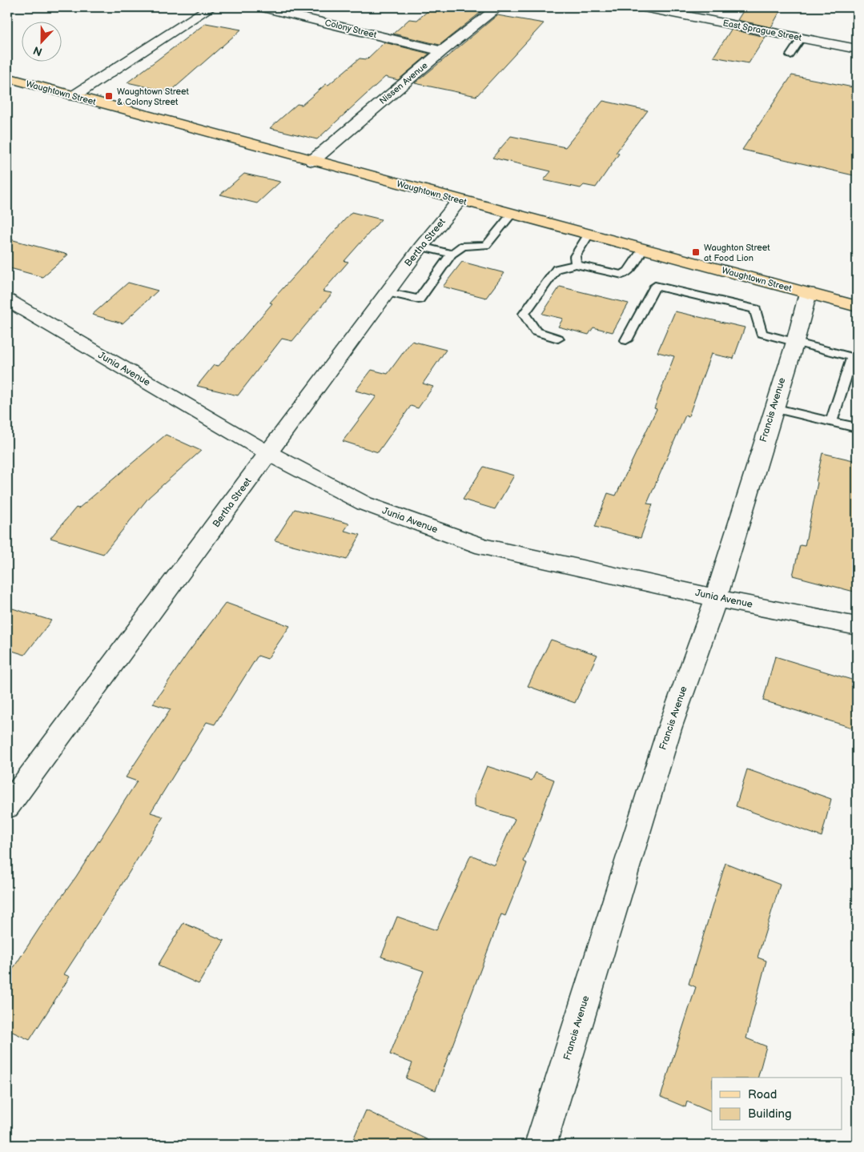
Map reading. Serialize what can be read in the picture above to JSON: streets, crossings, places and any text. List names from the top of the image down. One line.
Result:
{"streets":{"main road":["Waughtown Street"],"street":["Colony Street","East Sprague Street","Nissen Avenue","Bertha Street","Junia Avenue","Francis Avenue"]},"crossings":[["Colony Street","Nissen Avenue"],["Nissen Avenue","Waughtown Street"],["Waughtown Street","Bertha Street"],["Waughtown Street","Francis Avenue"],["Bertha Street","Junia Avenue"],["Junia Avenue","Francis Avenue"]],"places":{"transit":["Waughtown Street & Colony Street","Waughton Street at Food Lion"]},"legend":["Road","Building"],"north":"bottom"}
